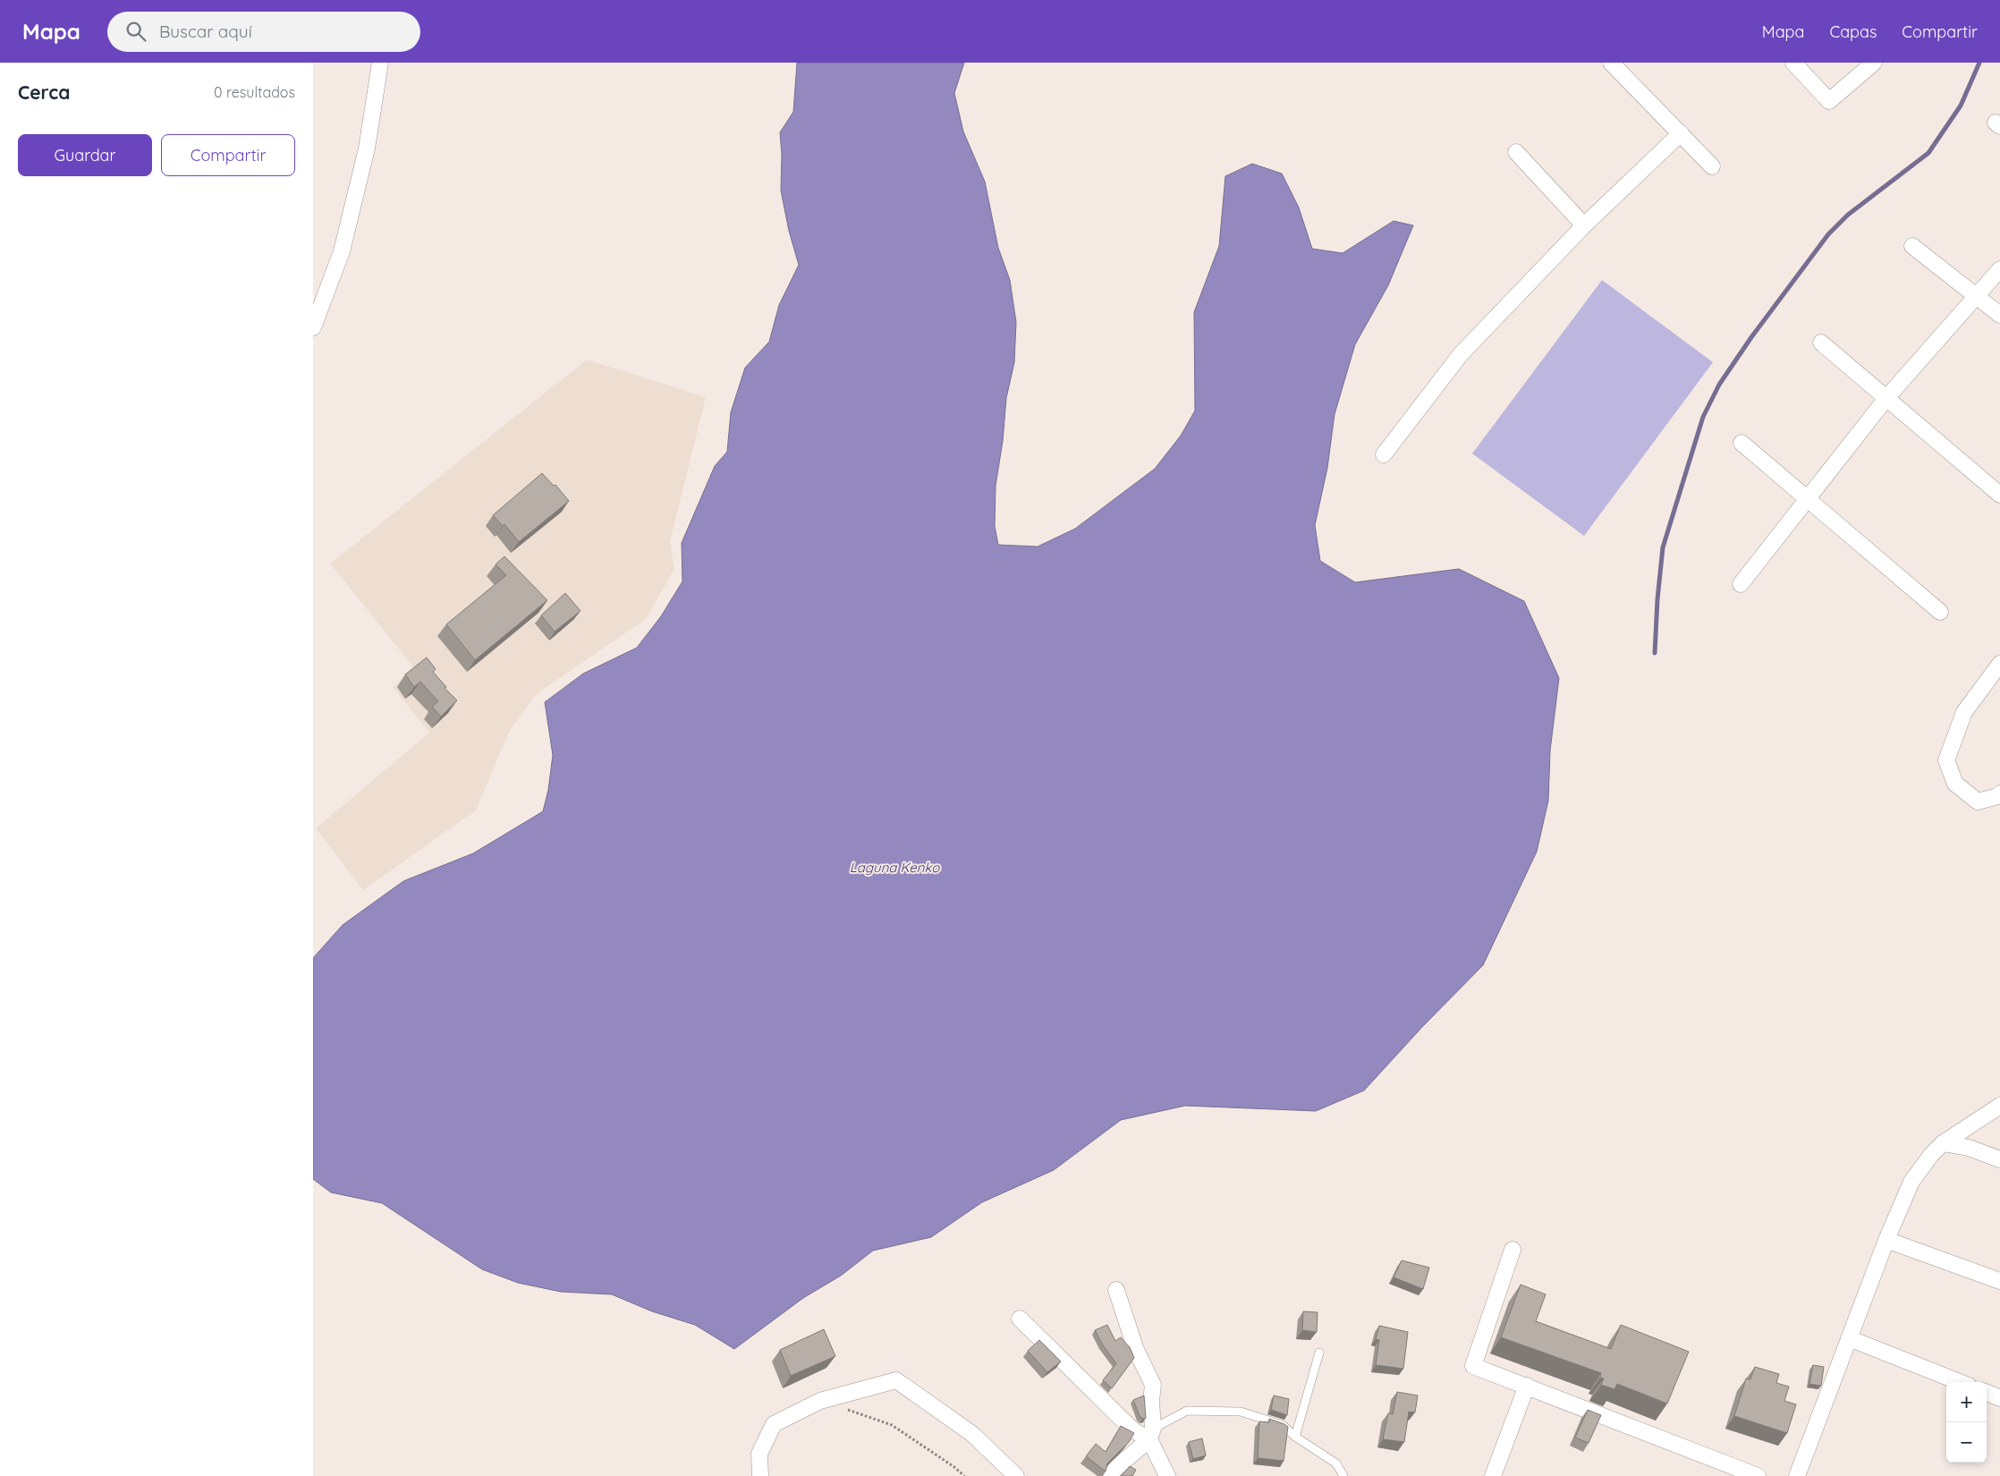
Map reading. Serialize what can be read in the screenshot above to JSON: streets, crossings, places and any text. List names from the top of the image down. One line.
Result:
{"water":["Laguna Kenko"],"page":{"header":"Mapa","search":"Buscar aquí","nav":["Mapa","Capas","Compartir"],"heading":["Cerca","0 resultados"],"buttons":["Guardar","Compartir"],"map_buttons":["+","−"]}}
